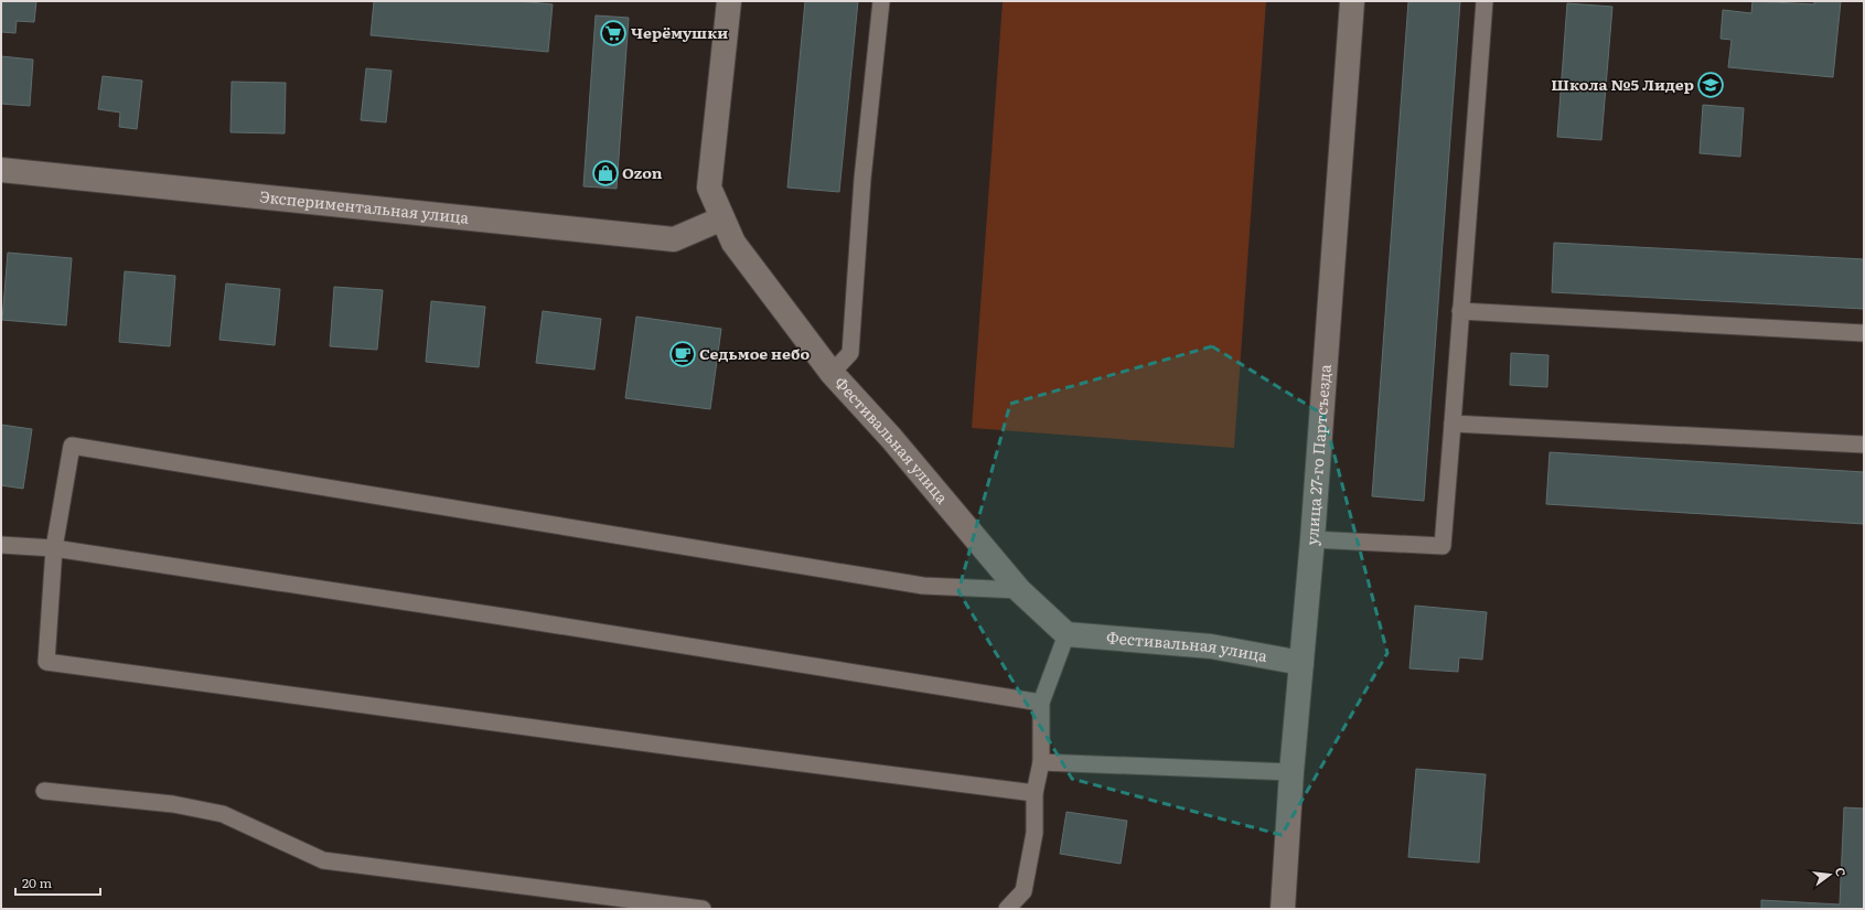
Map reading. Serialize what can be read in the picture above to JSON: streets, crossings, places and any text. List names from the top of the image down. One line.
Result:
{"streets":{"street":["Экспериментальная улица","Фестивальная улица","улица 27-го Партсъезда"]},"crossings":[["Экспериментальная улица","Фестивальная улица"],["Фестивальная улица","улица 27-го Партсъезда"]],"places":{"supermarket":["Черёмушки"],"school or university":["Школа №5 Лидер"],"shop":["Ozon"],"cafe":["Седьмое небо"]},"scale_bar":"20 m","north":"right"}
